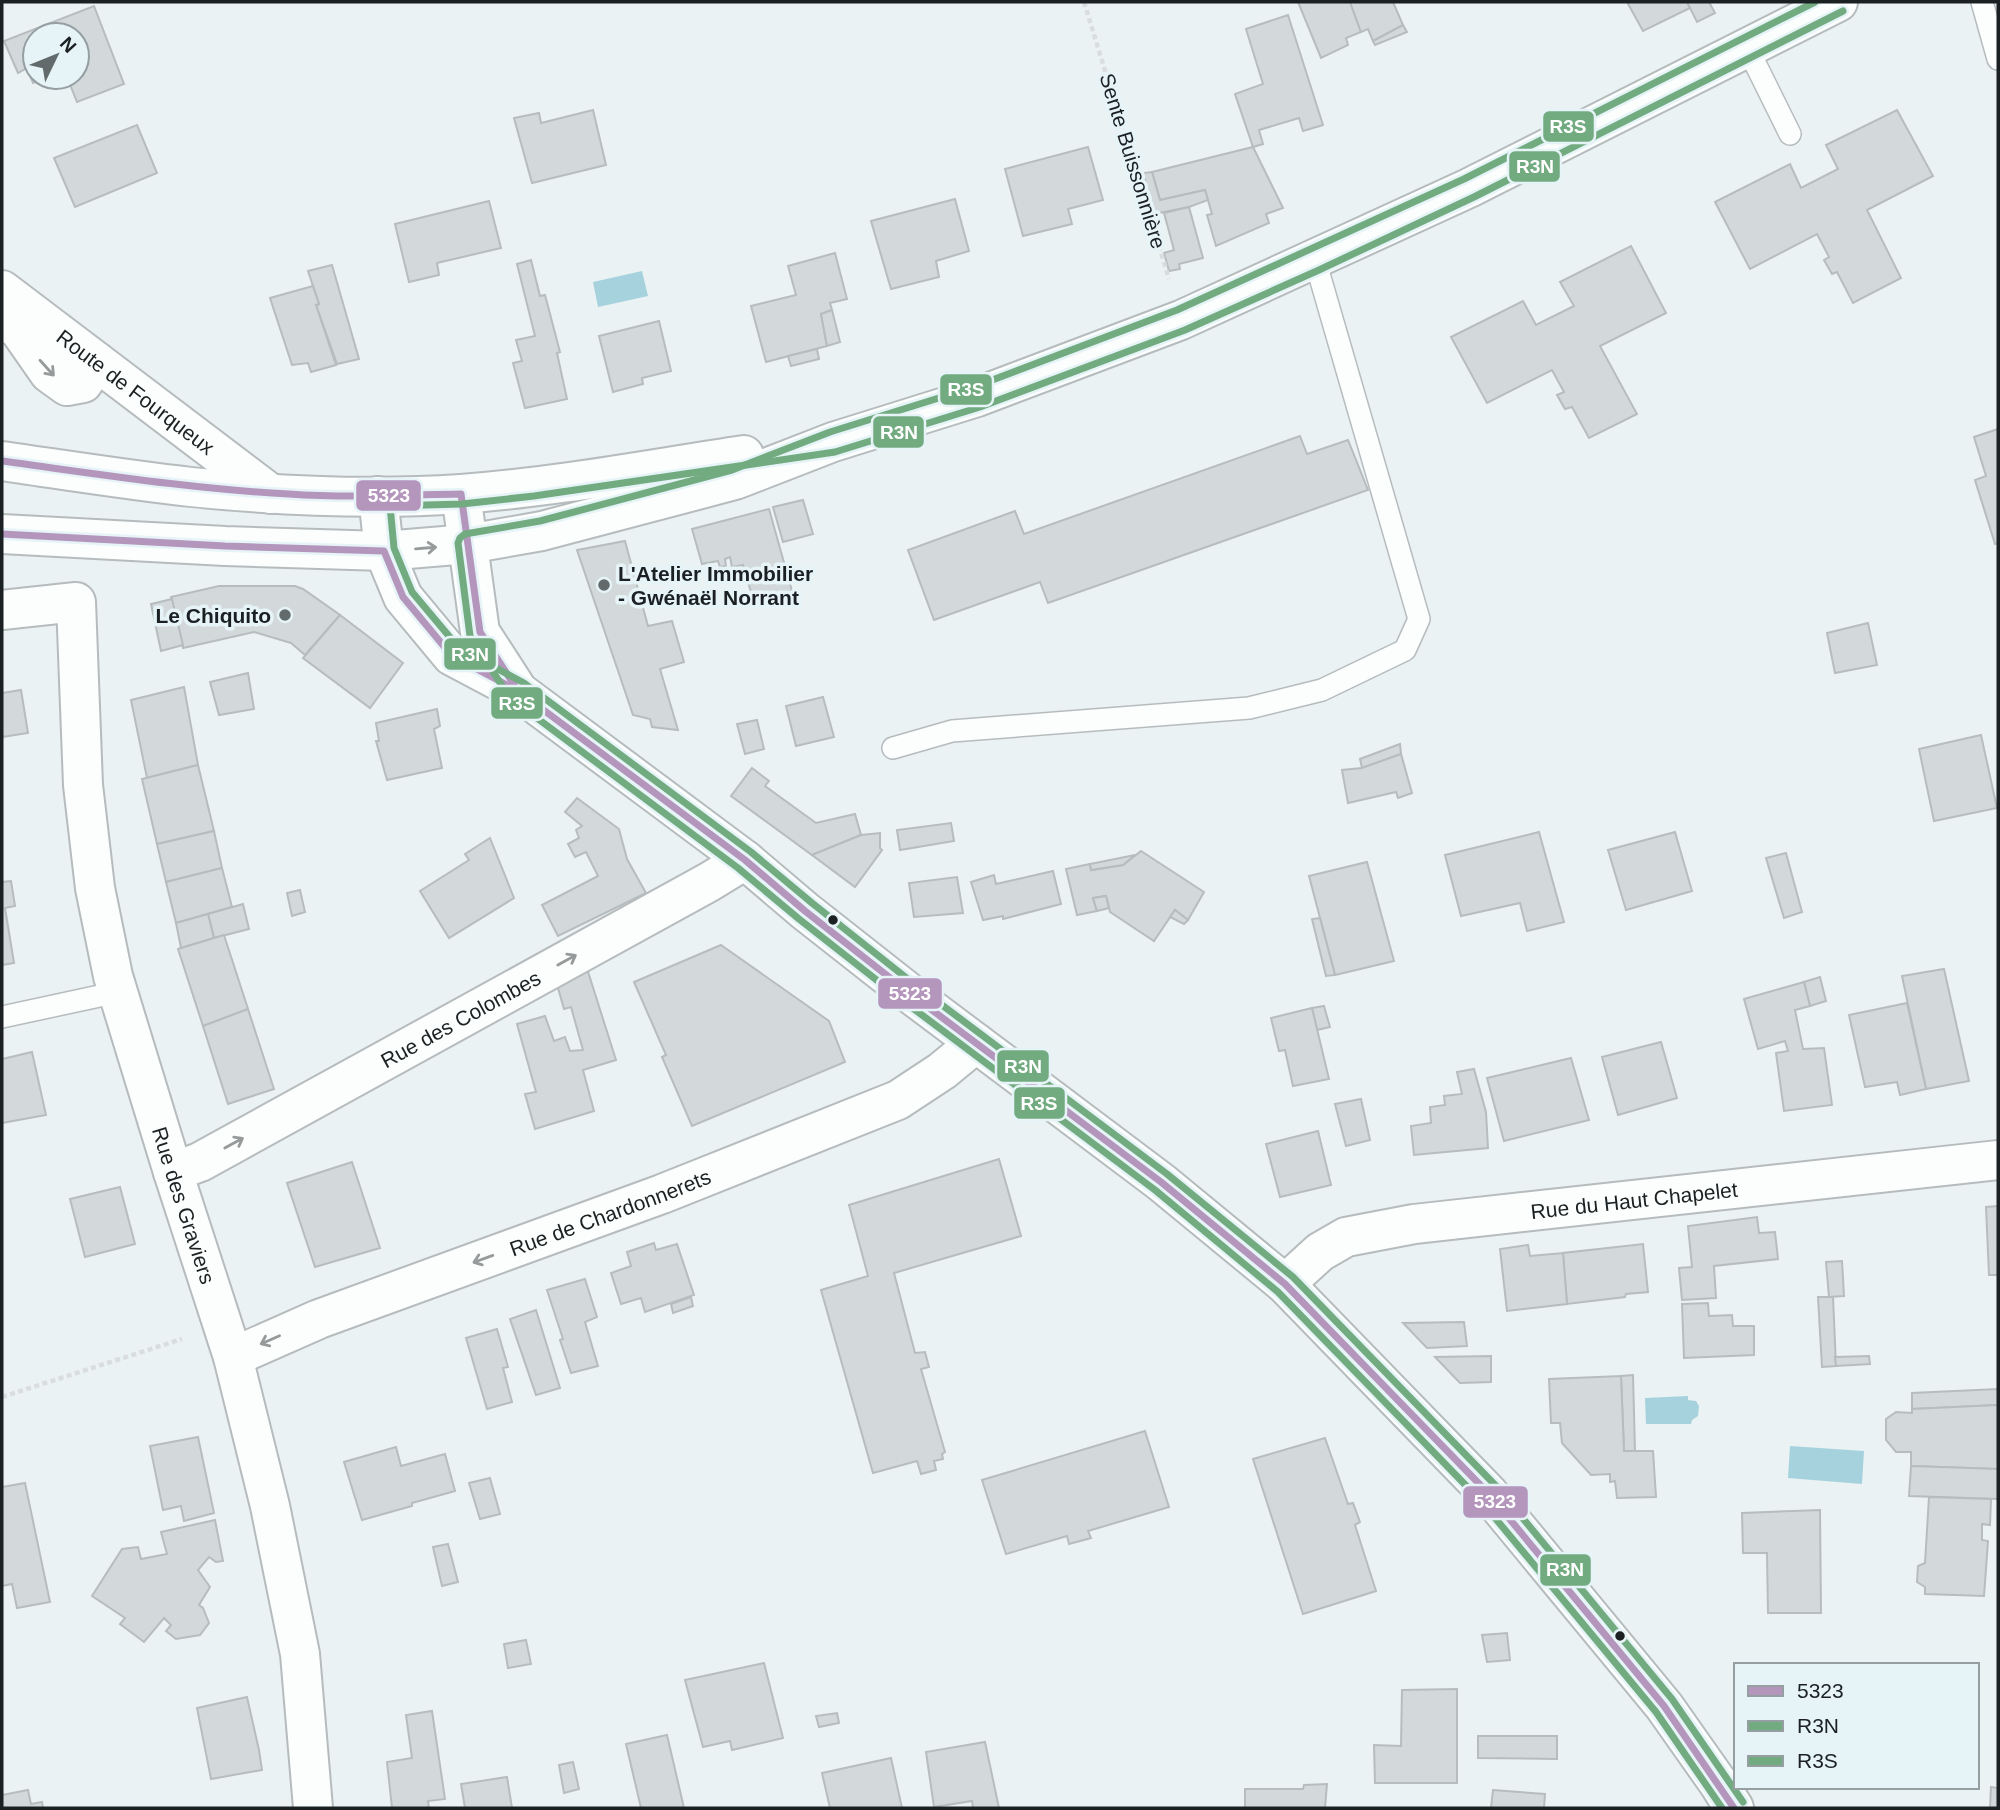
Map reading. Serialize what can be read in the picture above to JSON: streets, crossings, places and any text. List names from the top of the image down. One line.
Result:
{"streets":{"main road":["Route de Fourqueux","Rue des Colombes","Rue du Haut Chapelet","Rue des Graviers","Rue de Chardonnerets"],"path":["Sente Buissonnière"]},"crossings":[["Rue des Colombes","Rue des Graviers"],["Rue des Graviers","Rue de Chardonnerets"]],"one_way":["Rue des Colombes","Rue de Chardonnerets"],"places":["L'Atelier Immobilier - Gwénaël Norrant","Le Chiquito"],"lines":["transit line R3S","transit line R3N","transit line 5323"],"legend":["5323","R3N","R3S"],"north":"top right"}
